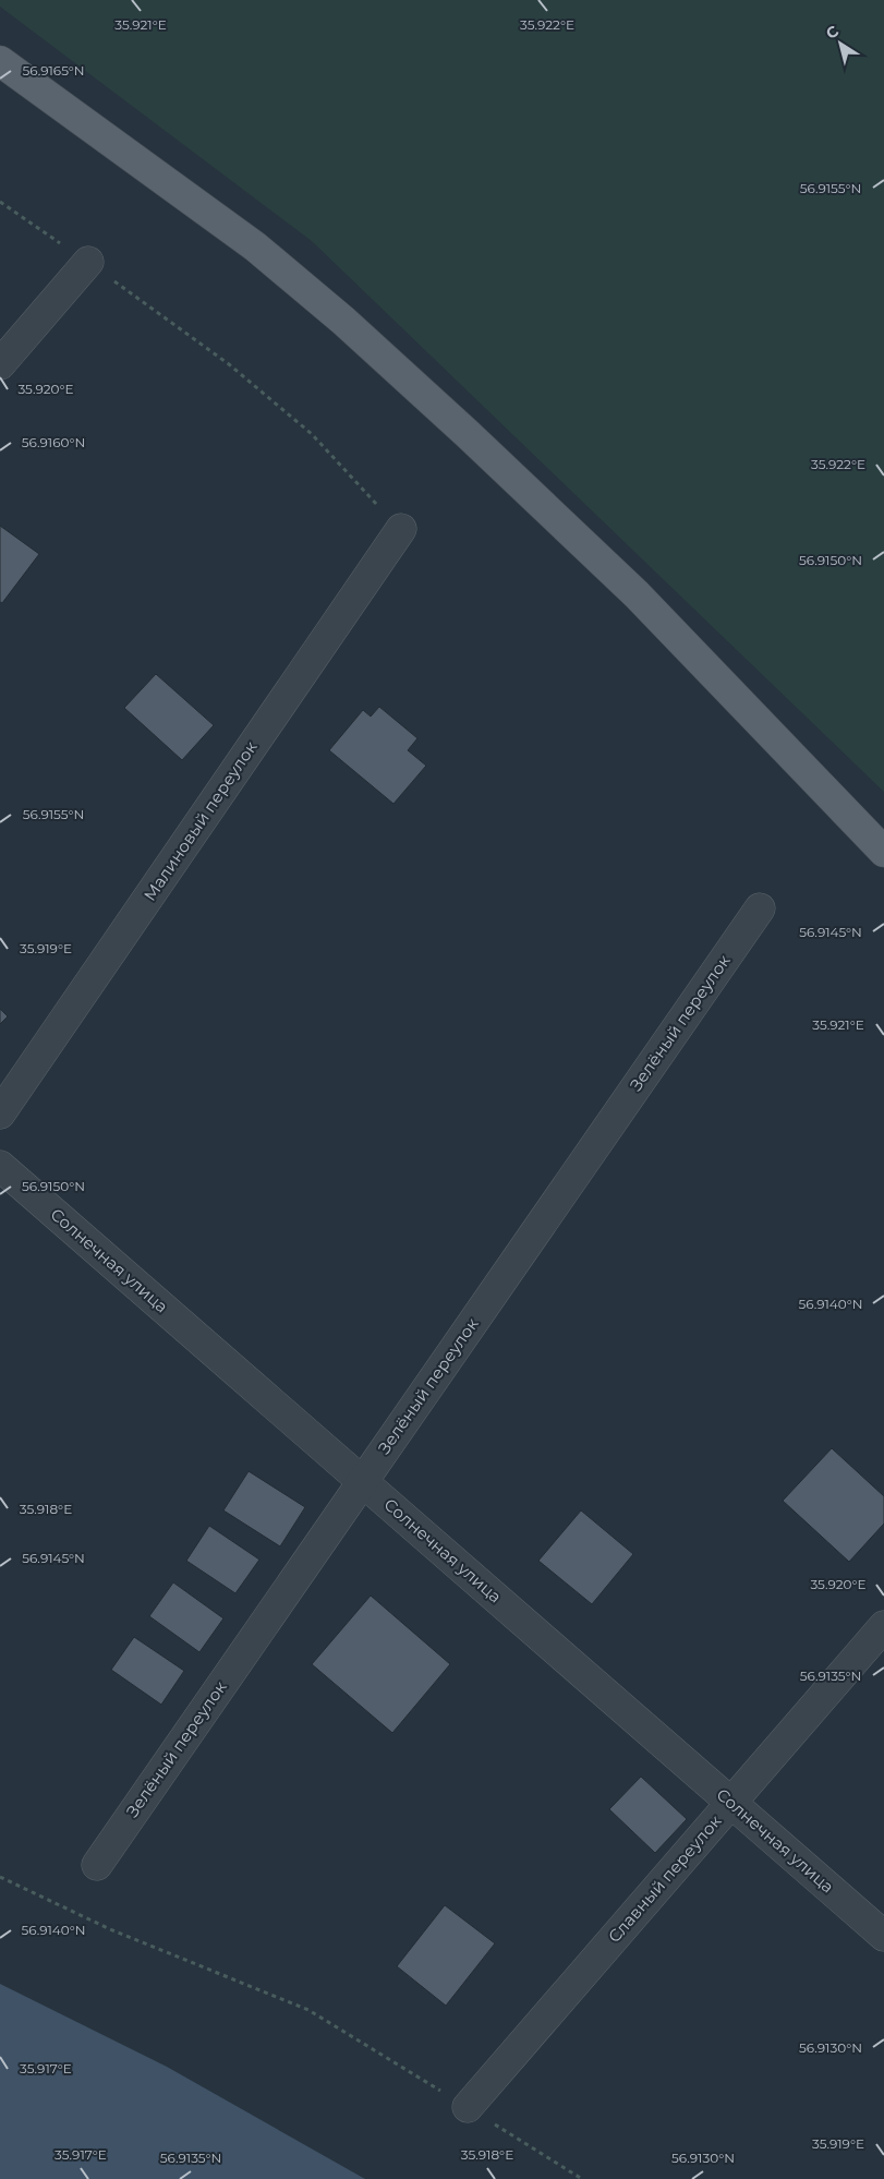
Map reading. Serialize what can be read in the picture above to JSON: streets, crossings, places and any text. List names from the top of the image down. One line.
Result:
{"streets":{"street":["Малиновый переулок","Зелёный переулок","Солнечная улица","Славный переулок"]},"crossings":[["Зелёный переулок","Солнечная улица"],["Солнечная улица","Славный переулок"]],"north":"top left","coordinates":["35.921°E","35.922°E","56.9165°N","56.9155°N","35.920°E","56.9160°N","56.9150°N","56.9145°N","35.919°E","56.9140°N","35.918°E","56.9135°N","56.9130°N","35.917°E"]}
